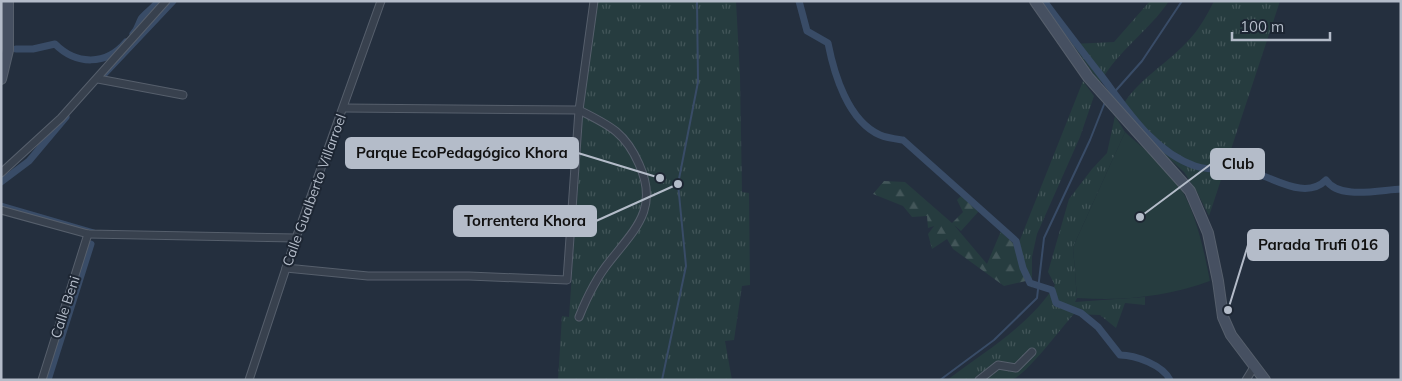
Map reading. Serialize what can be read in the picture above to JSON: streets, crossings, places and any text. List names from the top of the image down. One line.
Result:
{"streets":{"street":["Calle Gualberto Villarroel","Calle Beni"]},"places":["Parque EcoPedagógico Khora","Torrentera Khora","Club","Parada Trufi 016"],"scale_bar":"100 m"}
